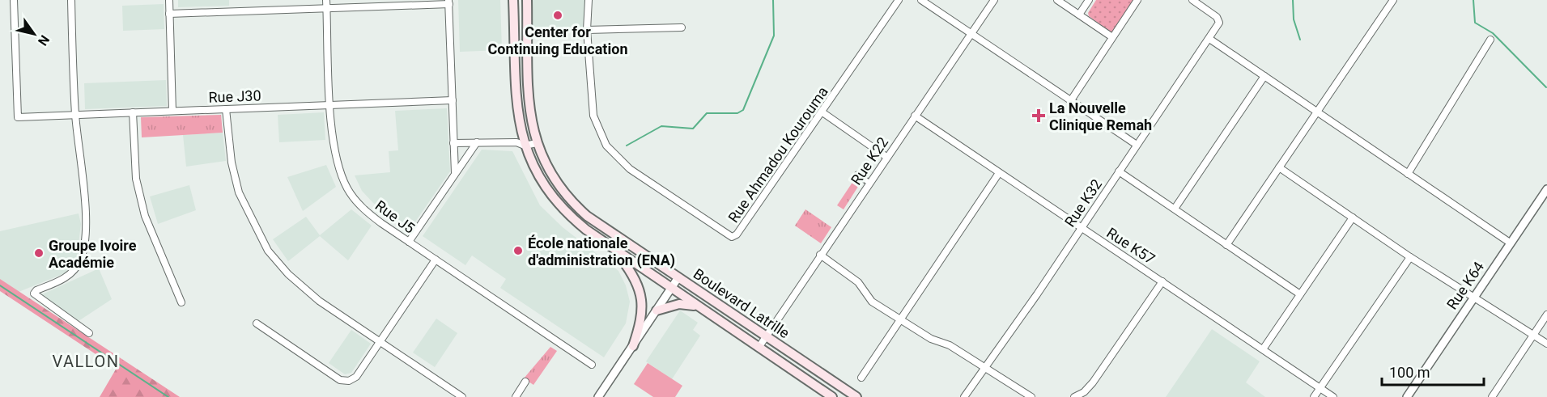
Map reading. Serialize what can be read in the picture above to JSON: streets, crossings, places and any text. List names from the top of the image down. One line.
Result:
{"streets":{"main road":["Boulevard Latrille"],"street":["Rue J30","Rue Ahmadou Kourouma","Rue K22","Rue K32","Rue J5","Rue K57","Rue K64"]},"crossings":[["Rue J30","Rue J5"],["Rue K22","Rue K57"],["Rue K22","Boulevard Latrille"],["Rue K32","Rue K57"]],"districts":["VALLON"],"places":{"other":["Center for Continuing Education","École nationale d'administration (ENA)","Groupe Ivoire Académie"],"health":["La Nouvelle Clinique Remah"]},"scale_bar":"100 m","north":"bottom right"}
